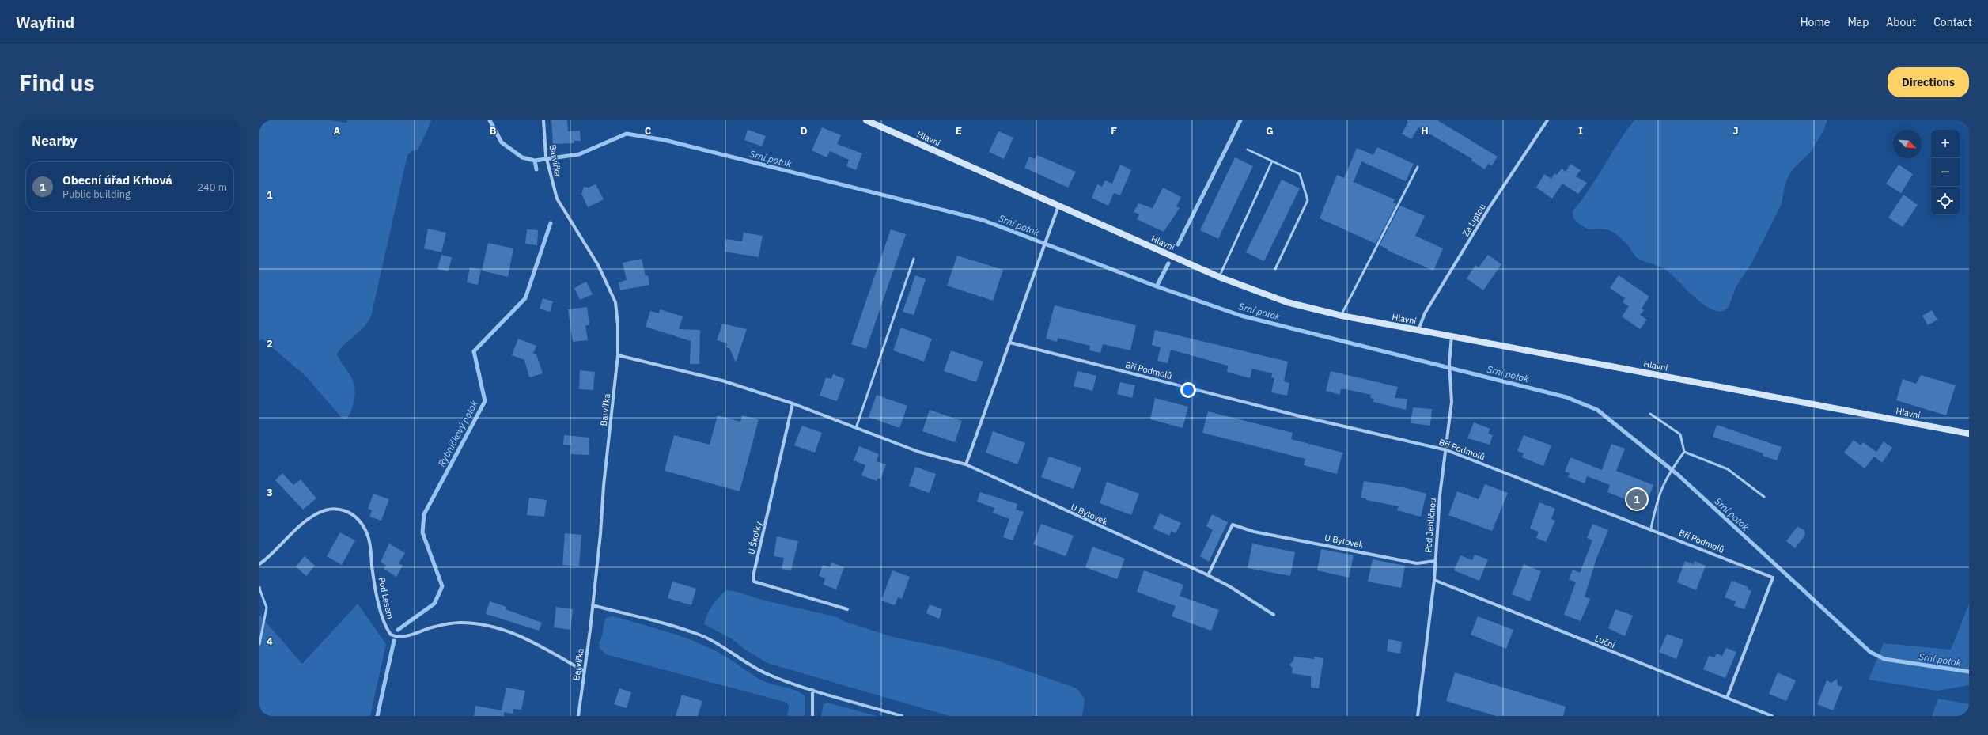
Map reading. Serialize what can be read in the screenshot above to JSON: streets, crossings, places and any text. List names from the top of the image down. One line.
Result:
{"streets":{"street":["Hlavní","Barvířka","Za Liptou","Bří Podmolů","U Bytovek","Pod Jehličnou","U Školky","Pod Lesem","Luční"]},"crossings":[["Hlavní","Za Liptou"],["Hlavní","Pod Jehličnou"],["Barvířka","Pod Lesem"],["Bří Podmolů","Pod Jehličnou"],["Bří Podmolů","Luční"],["U Bytovek","Pod Jehličnou"],["Pod Jehličnou","Luční"]],"water":["Srní potok","Rybníčkový potok"],"north":"bottom right","page":{"header":"Wayfind","nav":["Home","Map","About","Contact"],"buttons":"Directions","title":"Find us","heading":"Nearby","map_buttons":["+","−"],"list":[{"mark":"1","name":"Obecní úřad Krhová","note":"Public building","value":"240 m"}],"pins":"1"},"grid":{"columns":["A","B","C","D","E","F","G","H","I","J"],"rows":["1","2","3","4"]}}
